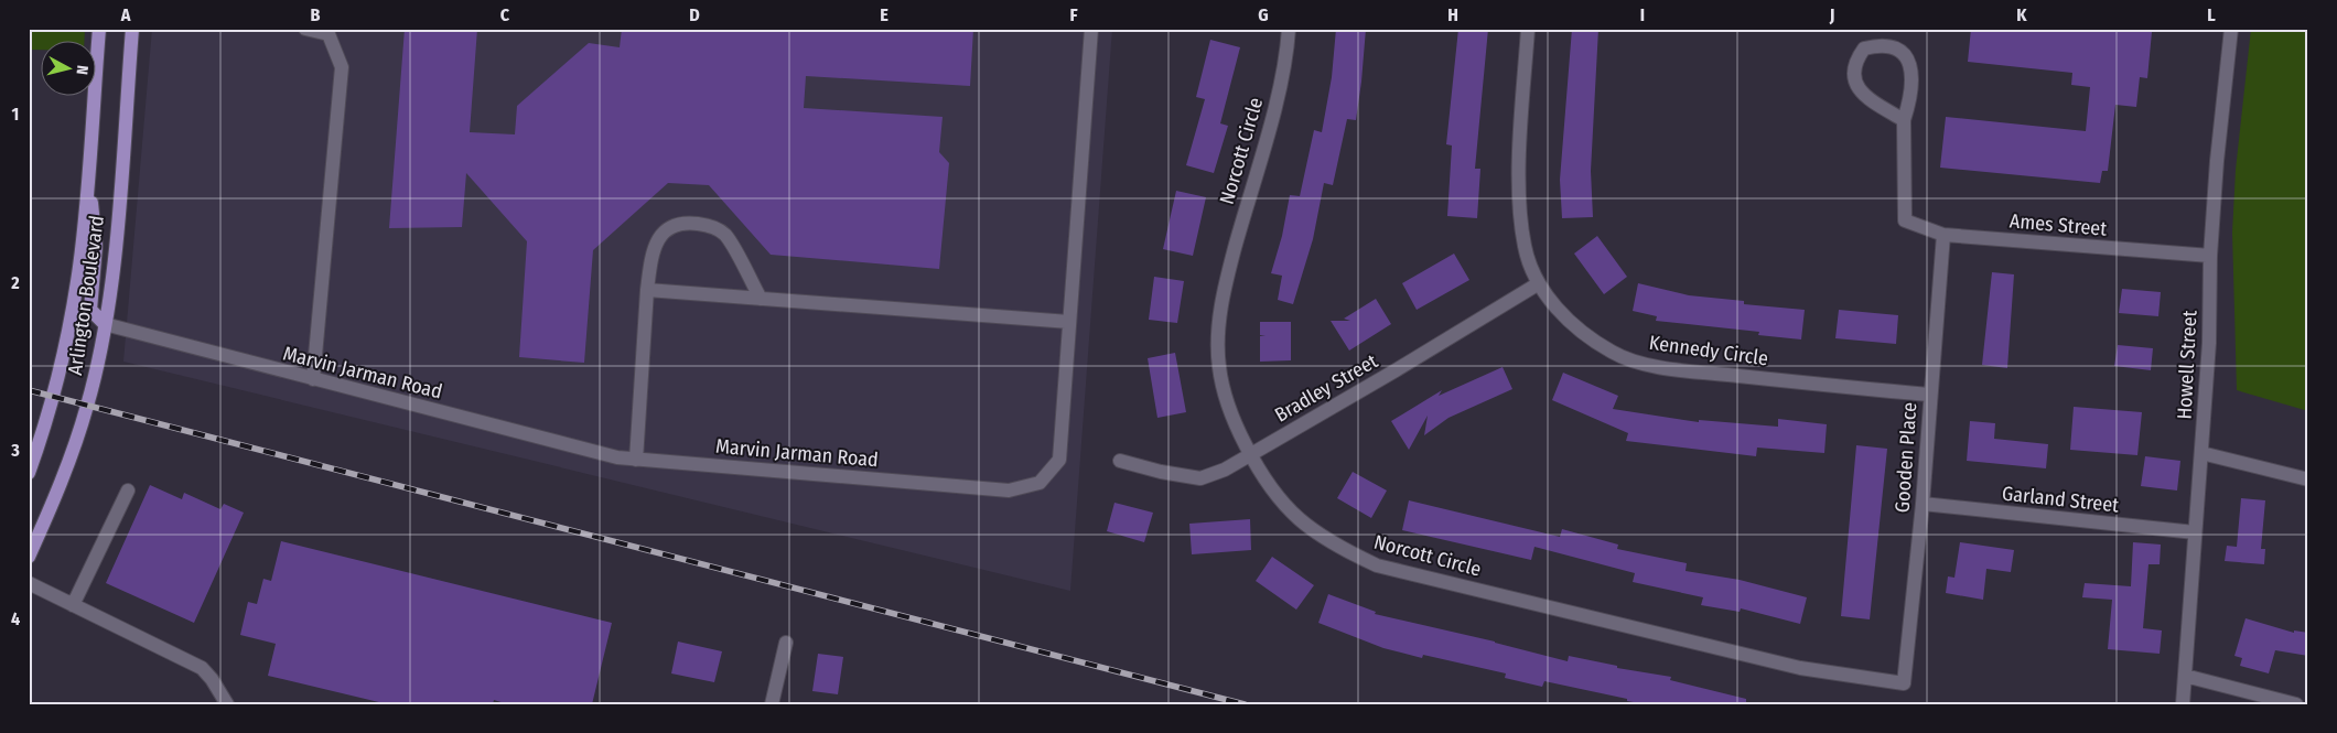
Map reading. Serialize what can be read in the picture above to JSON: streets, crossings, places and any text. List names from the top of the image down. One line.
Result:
{"streets":{"main road":["Arlington Boulevard"],"street":["Norcott Circle","Ames Street","Kennedy Circle","Howell Street","Marvin Jarman Road","Bradley Street","Gooden Place","Garland Street"]},"crossings":[["Norcott Circle","Bradley Street"],["Norcott Circle","Gooden Place"],["Ames Street","Howell Street"],["Ames Street","Gooden Place"],["Arlington Boulevard","Marvin Jarman Road"],["Kennedy Circle","Bradley Street"],["Kennedy Circle","Gooden Place"],["Howell Street","Garland Street"],["Gooden Place","Garland Street"]],"north":"right","grid":{"columns":["A","B","C","D","E","F","G","H","I","J","K","L"],"rows":["1","2","3","4"]}}
